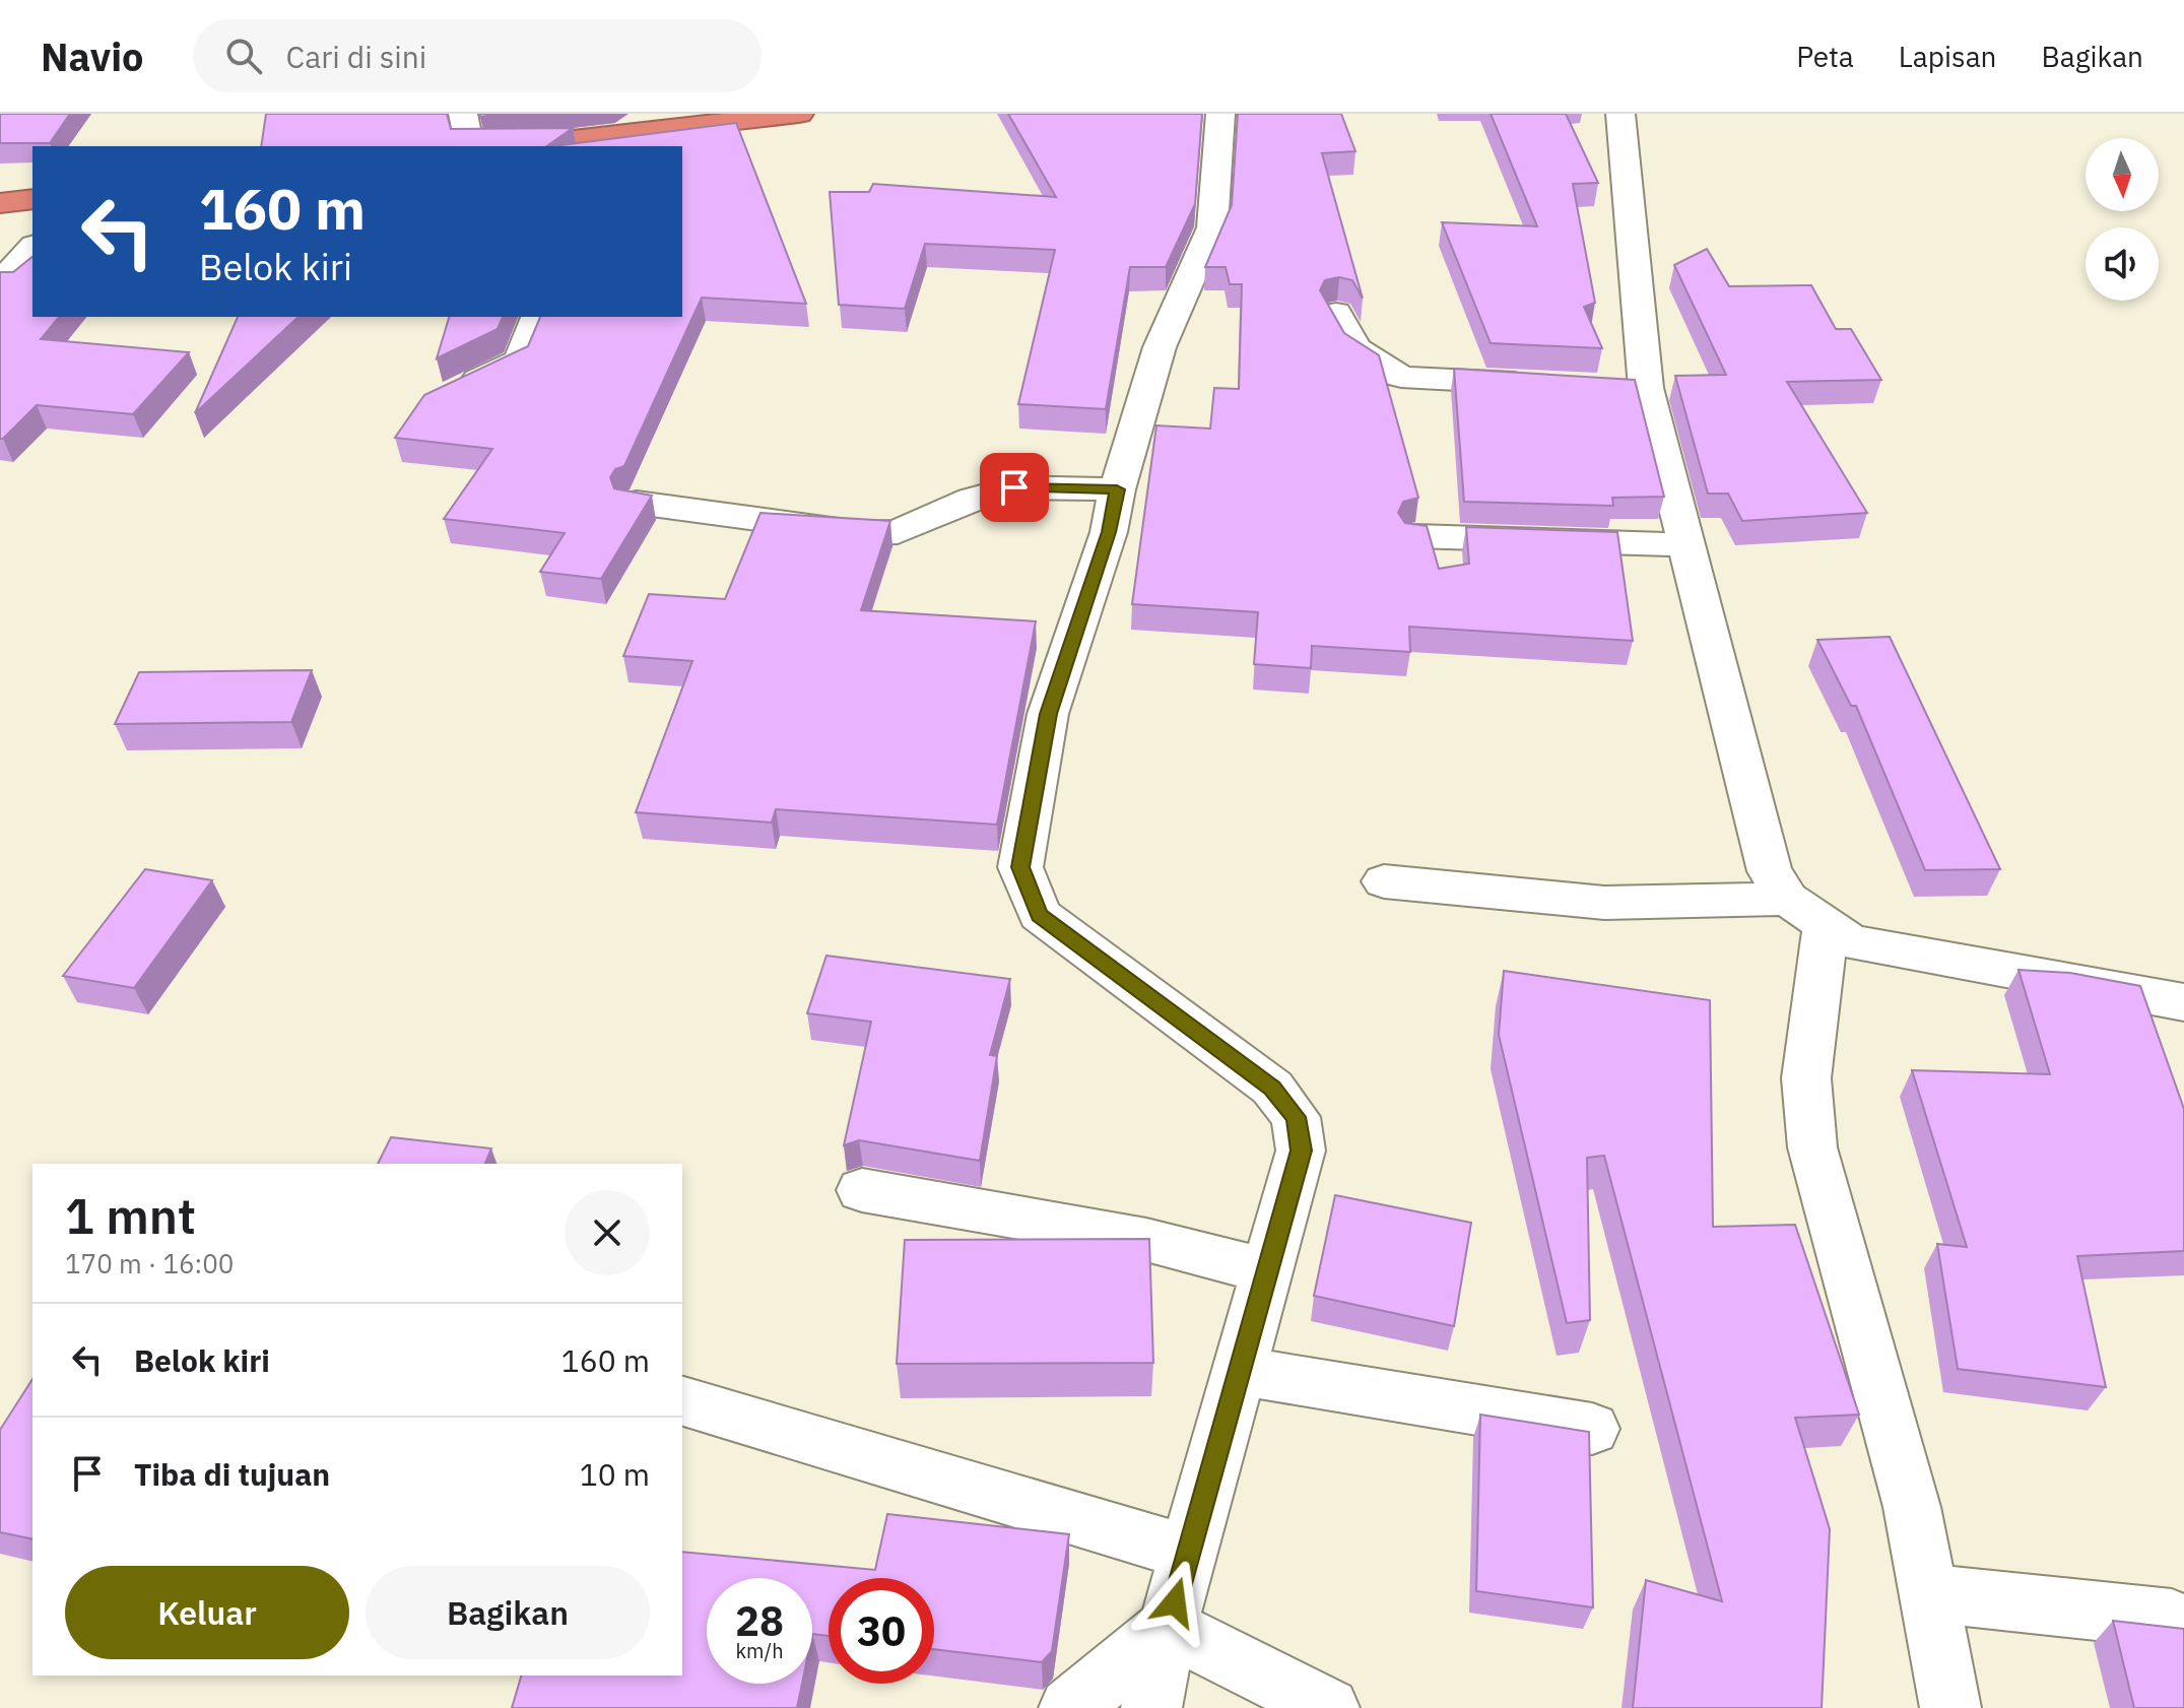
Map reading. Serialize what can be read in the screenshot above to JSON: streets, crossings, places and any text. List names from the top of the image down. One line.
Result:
{"north":"bottom","page":{"header":"Navio","search":"Cari di sini","nav":["Peta","Lapisan","Bagikan"],"turn":["160 m","Belok kiri"],"heading":["1 mnt","170 m · 16:00"],"list":[{"name":"Belok kiri","value":"160 m"},{"name":"Tiba di tujuan","value":"10 m"}],"buttons":["Keluar","Bagikan"],"speed":"28 km/h","limit":"30"}}
